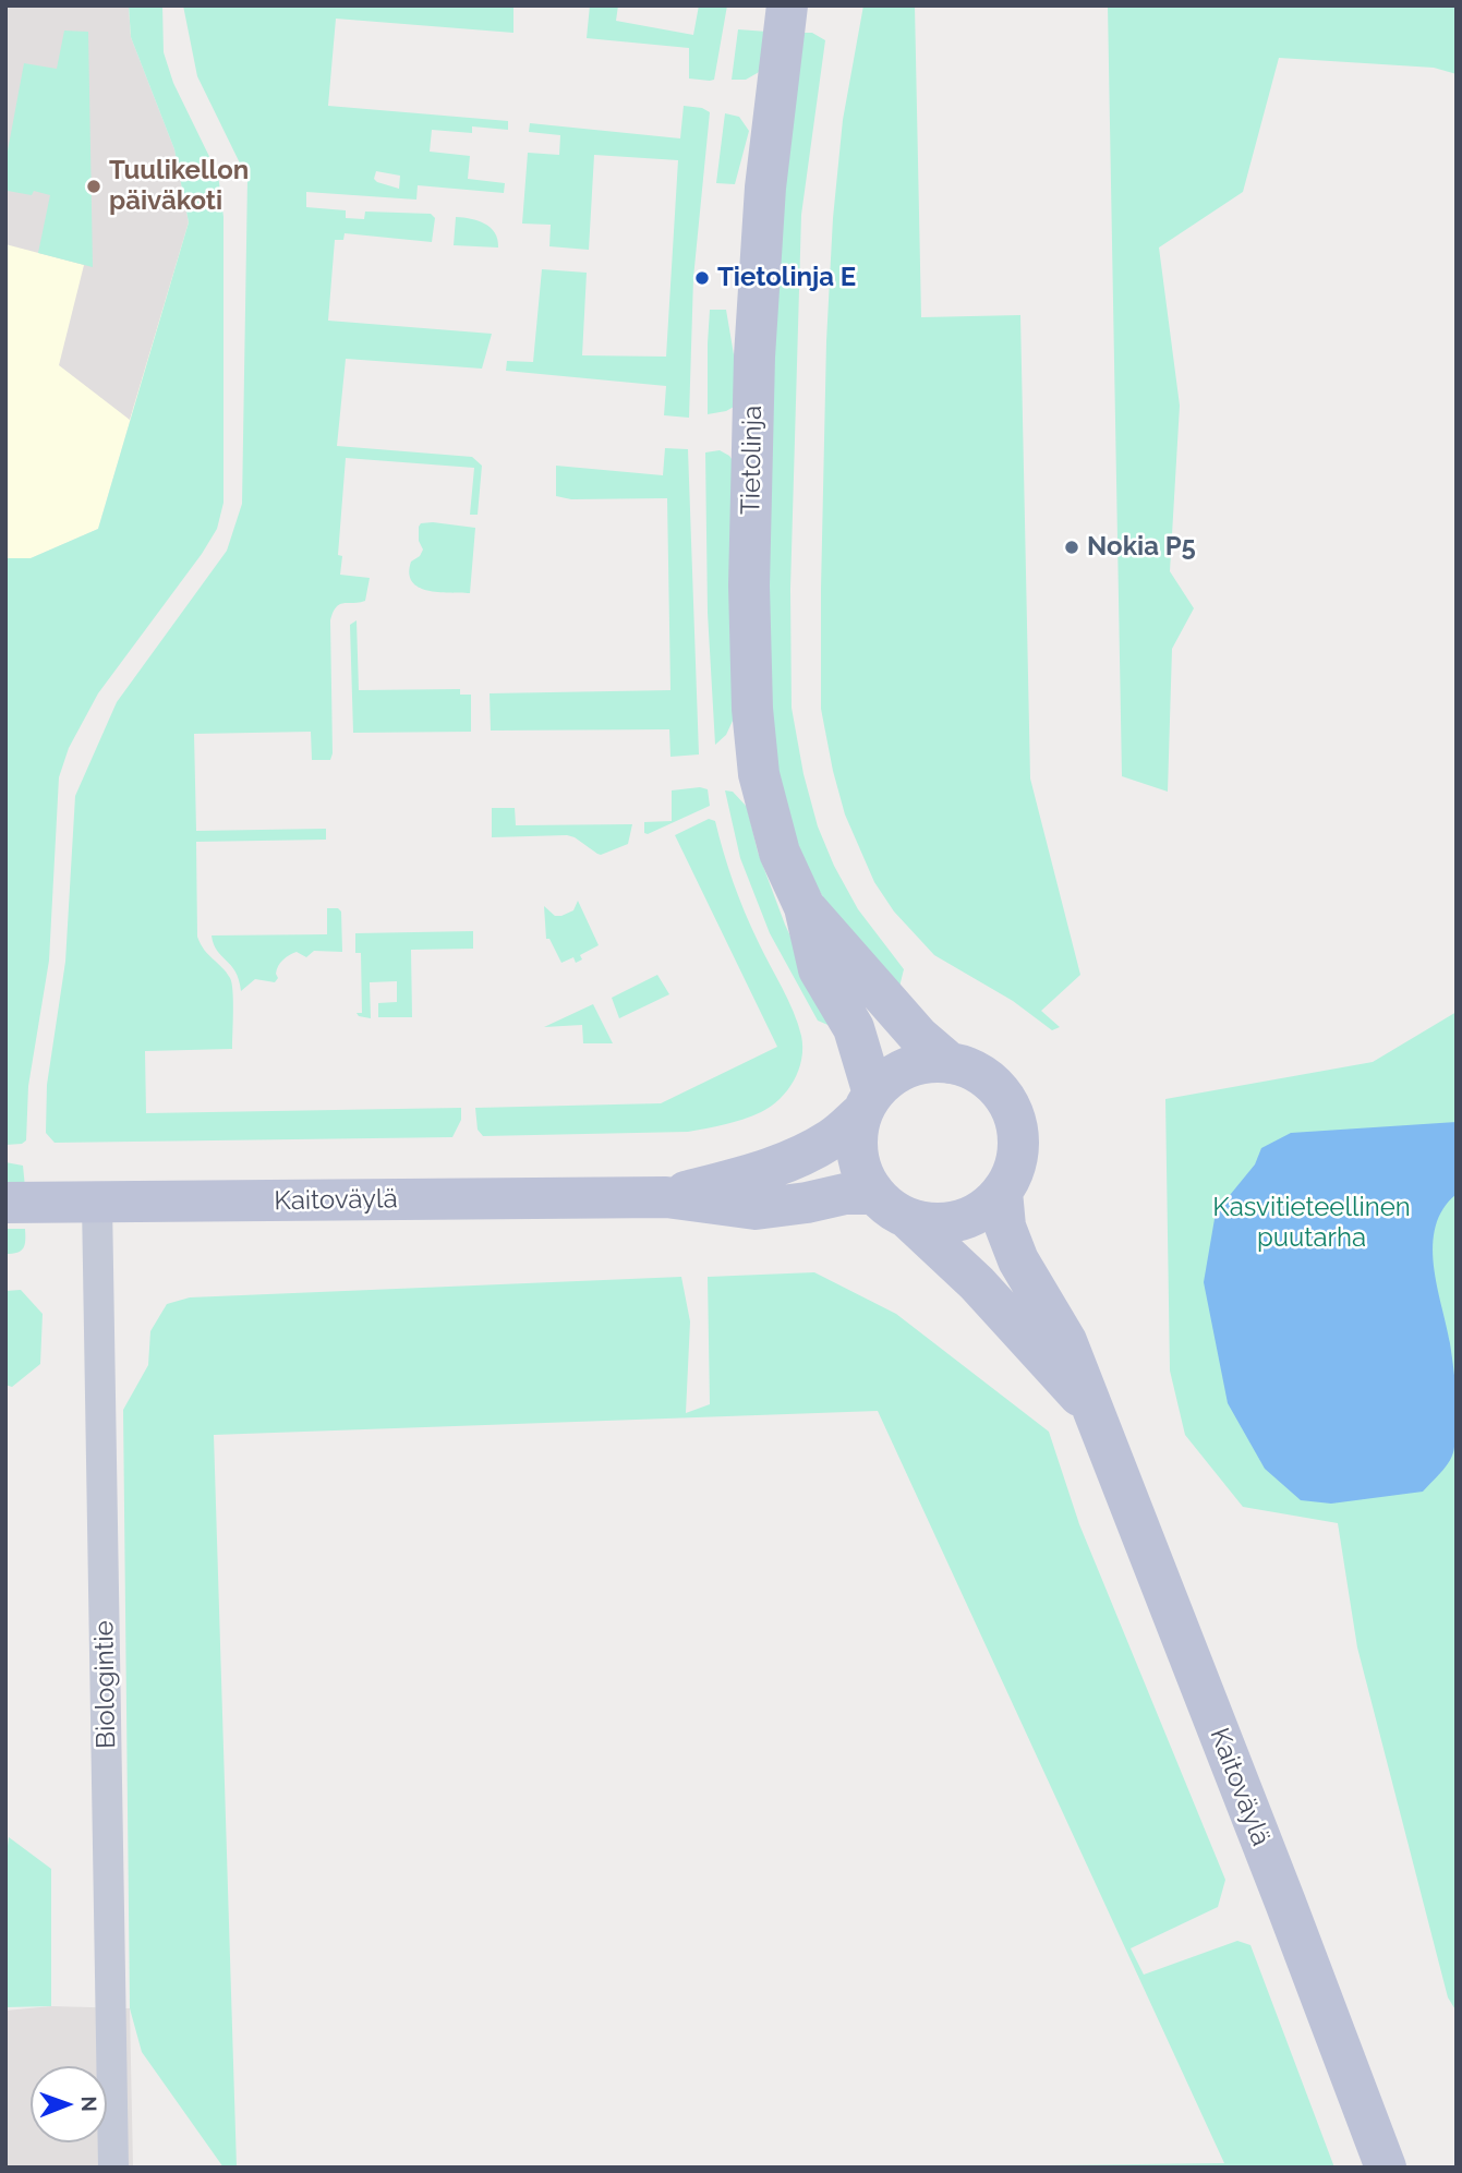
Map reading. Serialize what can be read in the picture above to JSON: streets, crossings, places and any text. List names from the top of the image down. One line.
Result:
{"streets":{"street":["Tietolinja","Kaitoväylä","Biologintie"]},"crossings":[["Tietolinja","Kaitoväylä"],["Kaitoväylä","Biologintie"]],"parks":["Kasvitieteellinen puutarha"],"places":["Tuulikellon päiväkoti","Tietolinja E","Nokia P5"],"north":"right"}
